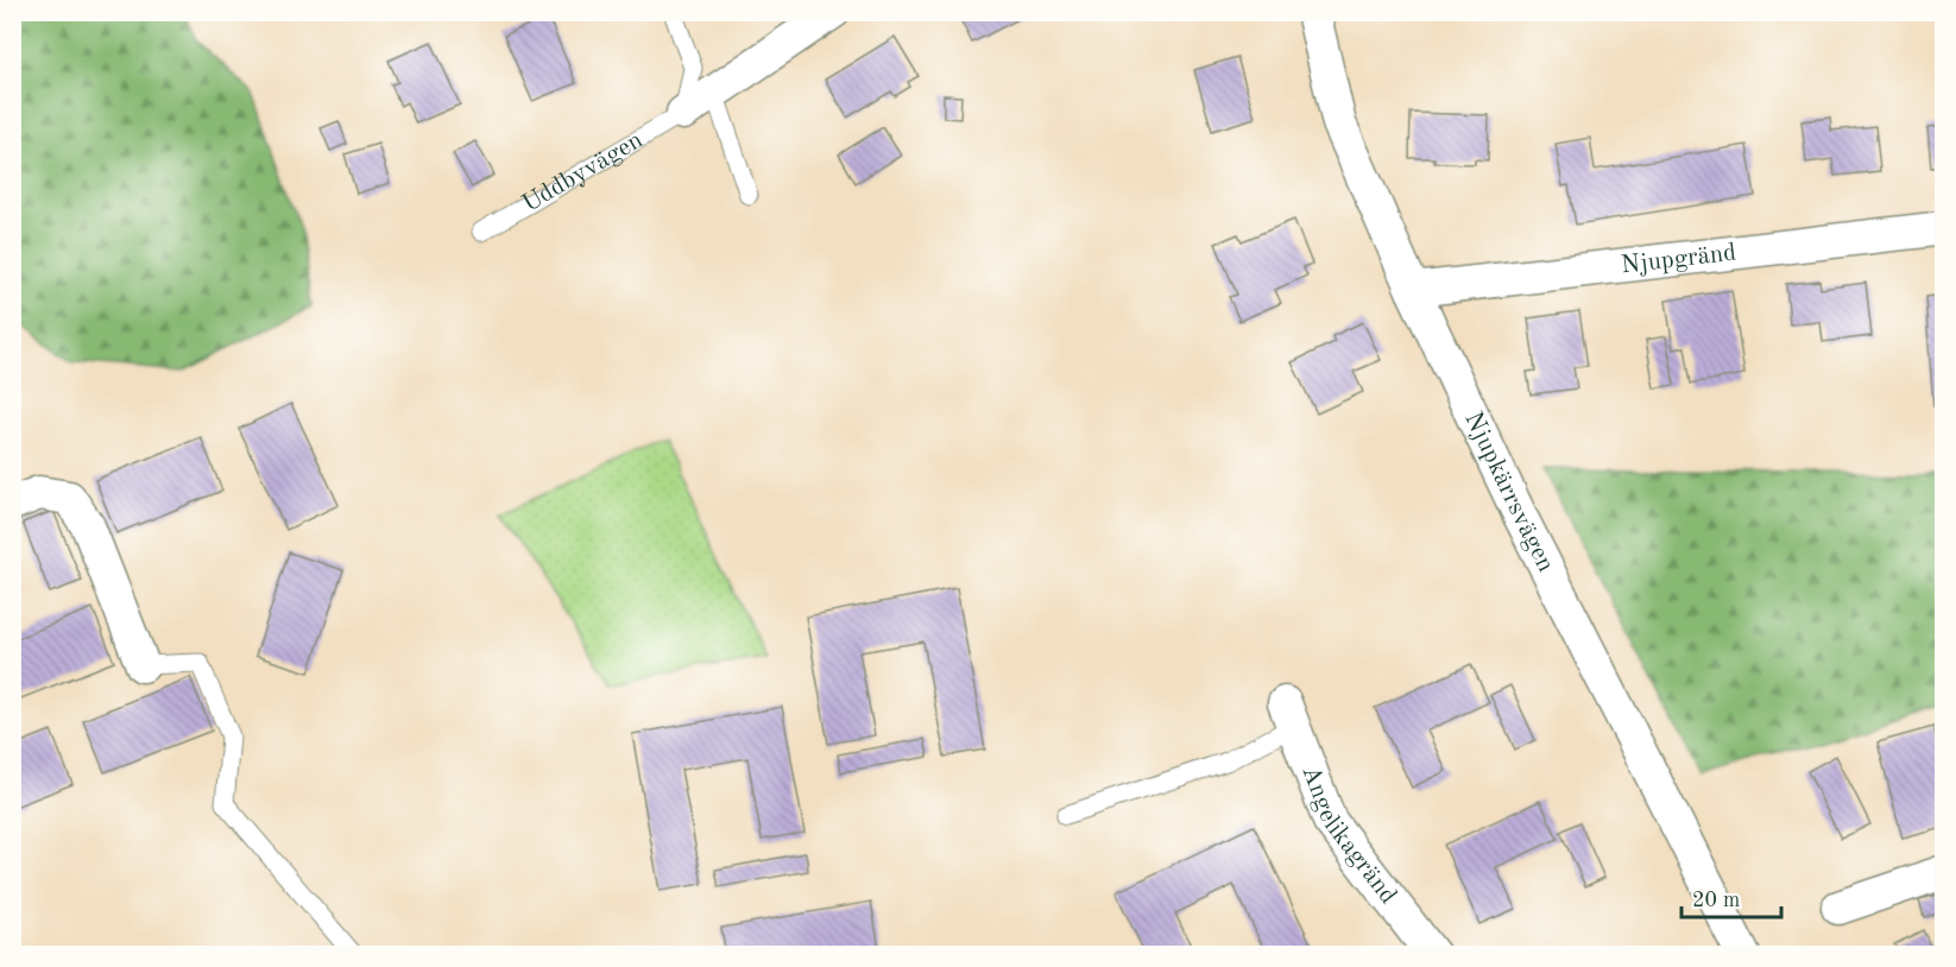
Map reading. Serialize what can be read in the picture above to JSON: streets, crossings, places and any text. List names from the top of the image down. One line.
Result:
{"streets":{"street":["Uddbyvägen","Njupgränd","Njupkärrsvägen","Angelikagränd"]},"crossings":[["Njupgränd","Njupkärrsvägen"]],"scale_bar":"20 m"}
